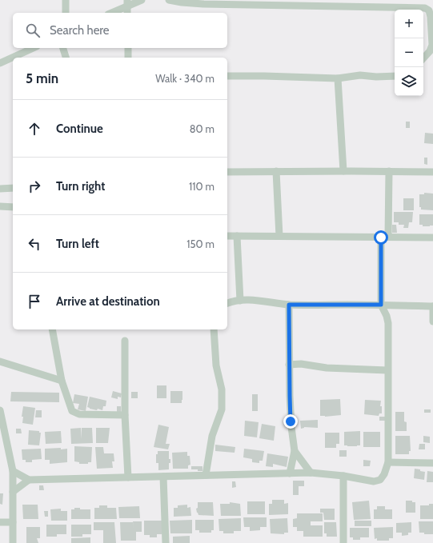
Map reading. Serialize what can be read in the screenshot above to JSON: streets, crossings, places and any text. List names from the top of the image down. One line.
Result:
{"page":{"map_buttons":["+","−"],"search":"Search here","heading":["5 min","Walk · 340 m"],"list":[["Continue","80 m"],["Turn right","110 m"],["Turn left","150 m"],"Arrive at destination"]}}
